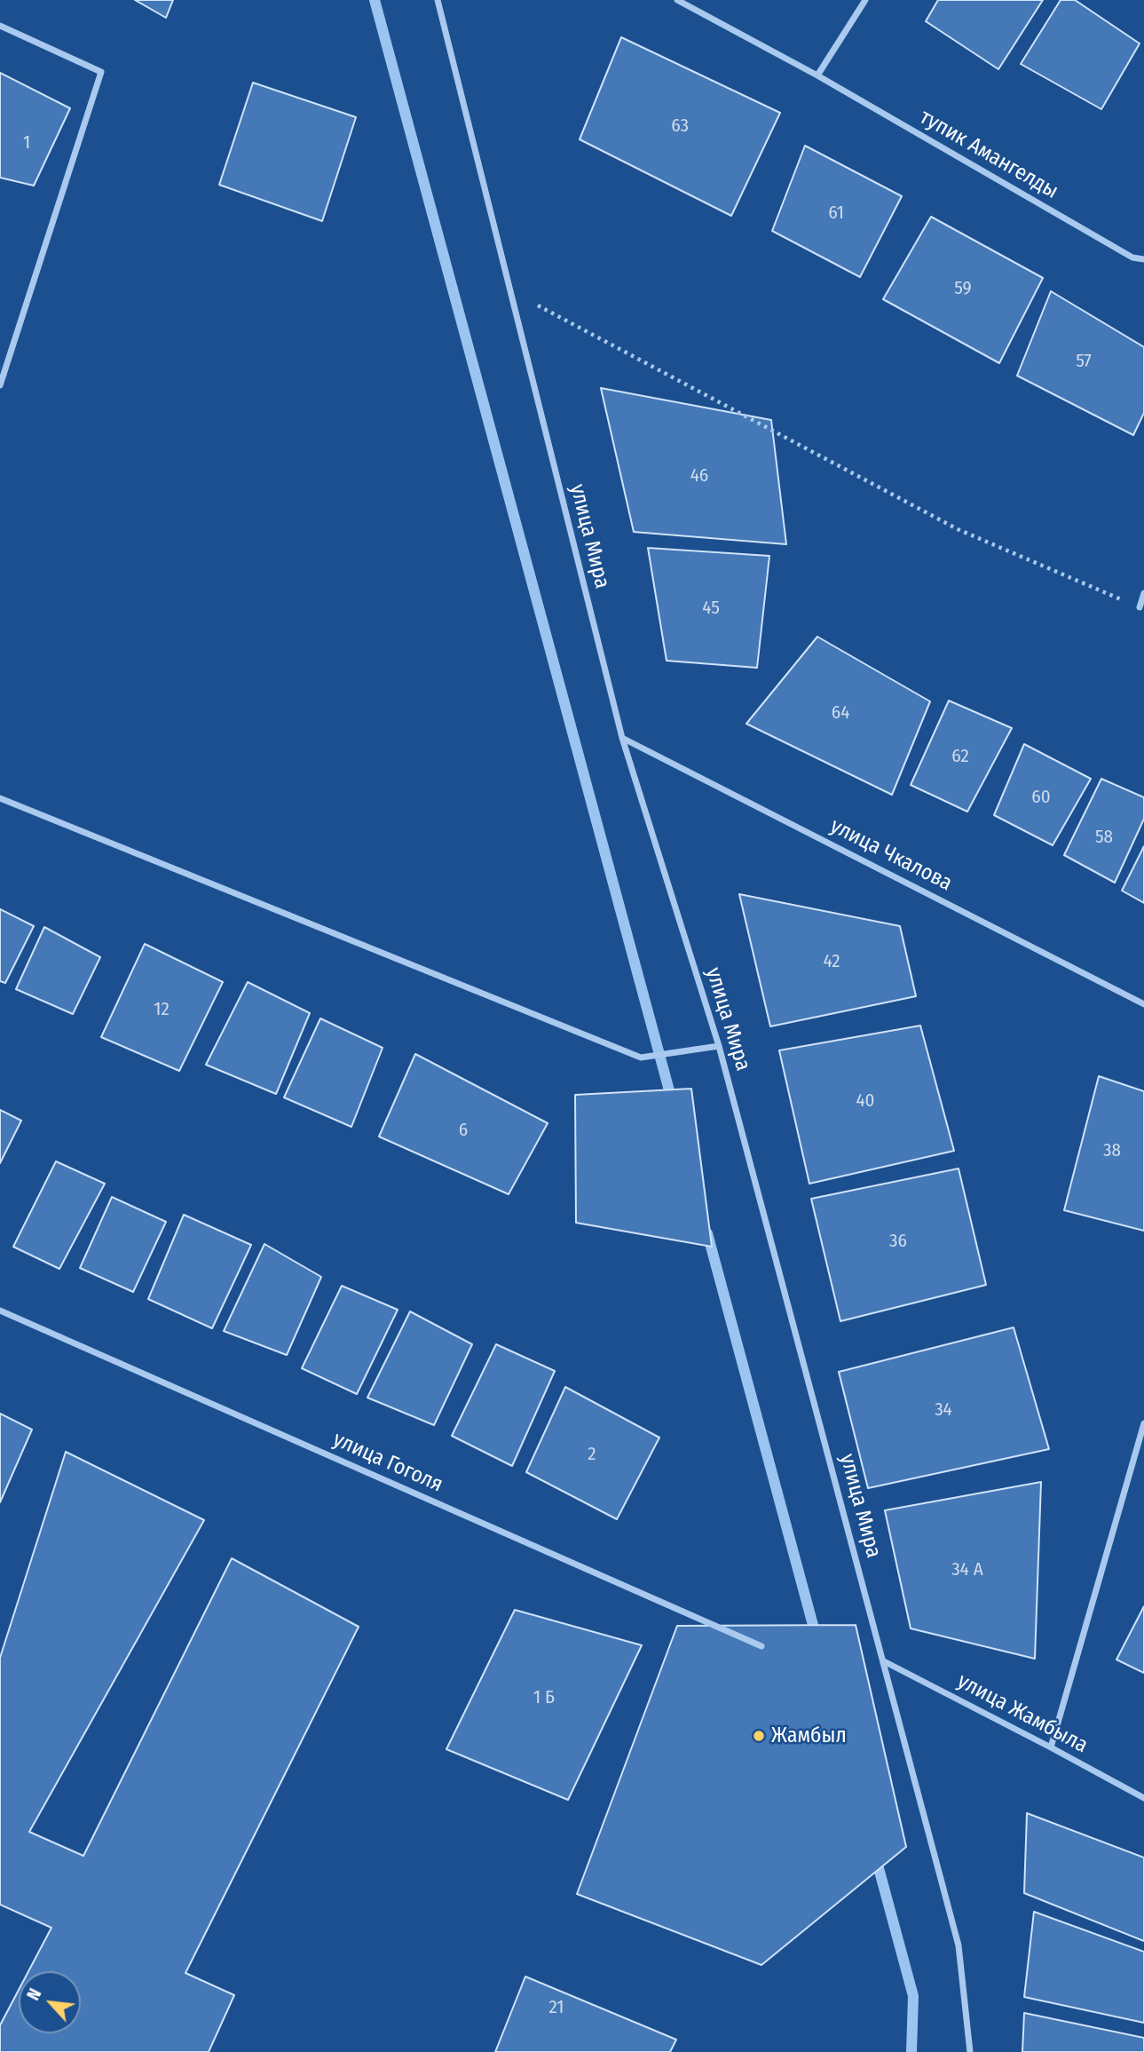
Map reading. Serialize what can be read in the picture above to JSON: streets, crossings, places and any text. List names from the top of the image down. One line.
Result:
{"streets":{"street":["тупик Амангелды","улица Мира","улица Чкалова","улица Гоголя","улица Жамбыла"]},"crossings":[["улица Мира","улица Чкалова"],["улица Мира","улица Жамбыла"]],"places":["Жамбыл"],"house_numbers":["63","1","61","59","57","46","45","64","62","60","58","42","12","40","6","38","36","34","2","34 А","1 Б","21"],"north":"top left"}
